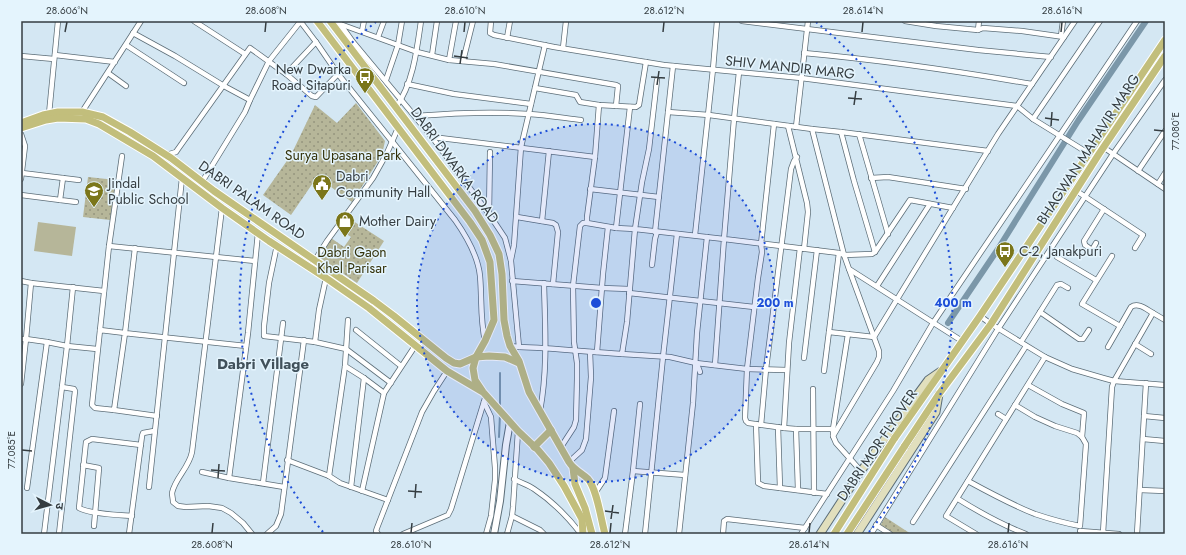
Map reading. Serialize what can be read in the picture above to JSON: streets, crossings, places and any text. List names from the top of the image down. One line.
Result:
{"streets":{"main road":["BHAGWAN MAHAVIR MARG","DABRI DWARKA ROAD","DABRI PALAM ROAD","DABRI MOR FLYOVER"],"street":["SHIV MANDIR MARG"]},"crossings":[["BHAGWAN MAHAVIR MARG","DABRI MOR FLYOVER"],["DABRI DWARKA ROAD","DABRI PALAM ROAD"]],"districts":["Dabri Village"],"parks":["Surya Upasana Park","Dabri Gaon Khel Parisar"],"places":{"bus stop":["New Dwarka Road Sitapuri","C-2, Janakpuri"],"public building":["Dabri Community Hall"],"school or university":["Jindal Public School"],"shop":["Mother Dairy"]},"north":"right","coordinates":["28.606°N","28.608°N","28.610°N","28.612°N","28.614°N","28.616°N","77.080°E","77.085°E"],"rings":["200 m","400 m"]}
